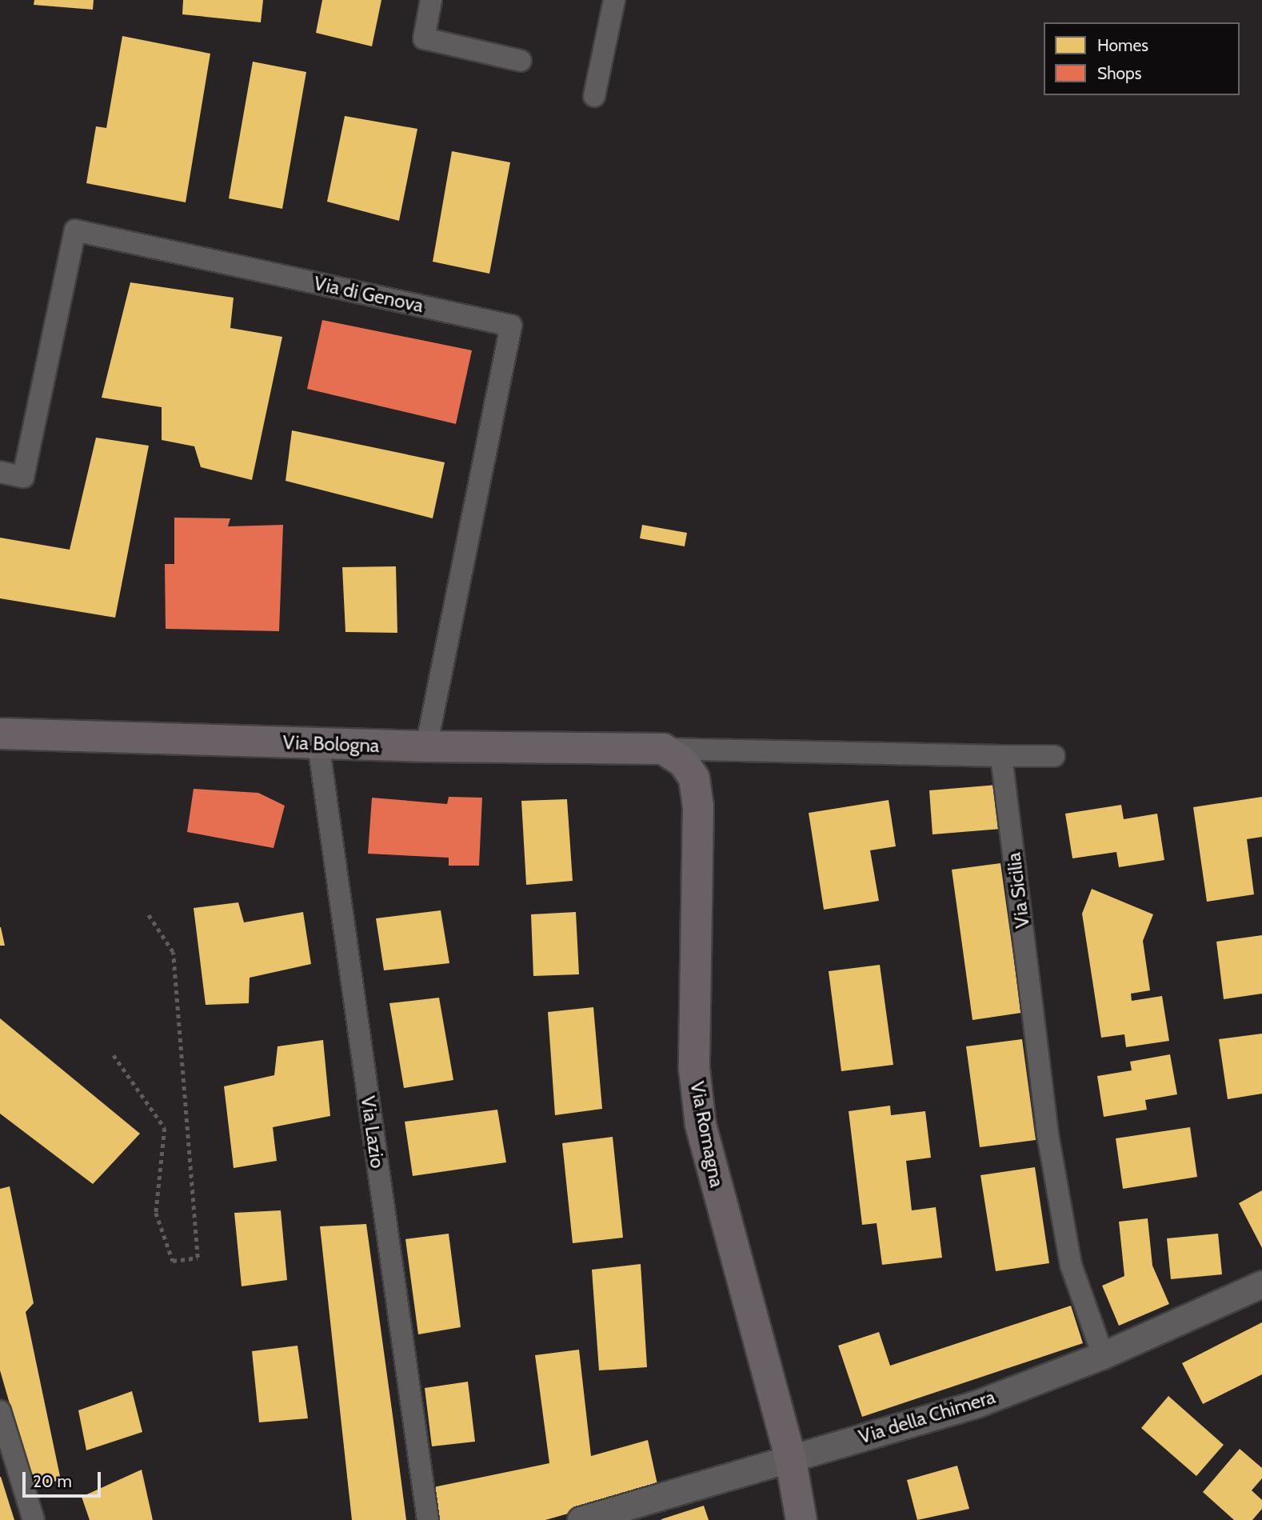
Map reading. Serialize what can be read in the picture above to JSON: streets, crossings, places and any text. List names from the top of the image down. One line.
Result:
{"streets":{"main road":["Via Bologna","Via Romagna"],"street":["Via di Genova","Via Sicilia","Via Lazio","Via della Chimera"]},"crossings":[["Via di Genova","Via Bologna"],["Via Bologna","Via Lazio"],["Via Bologna","Via Romagna"],["Via Sicilia","Via della Chimera"],["Via Romagna","Via della Chimera"]],"legend":["Homes","Shops"],"scale_bar":"20 m"}
